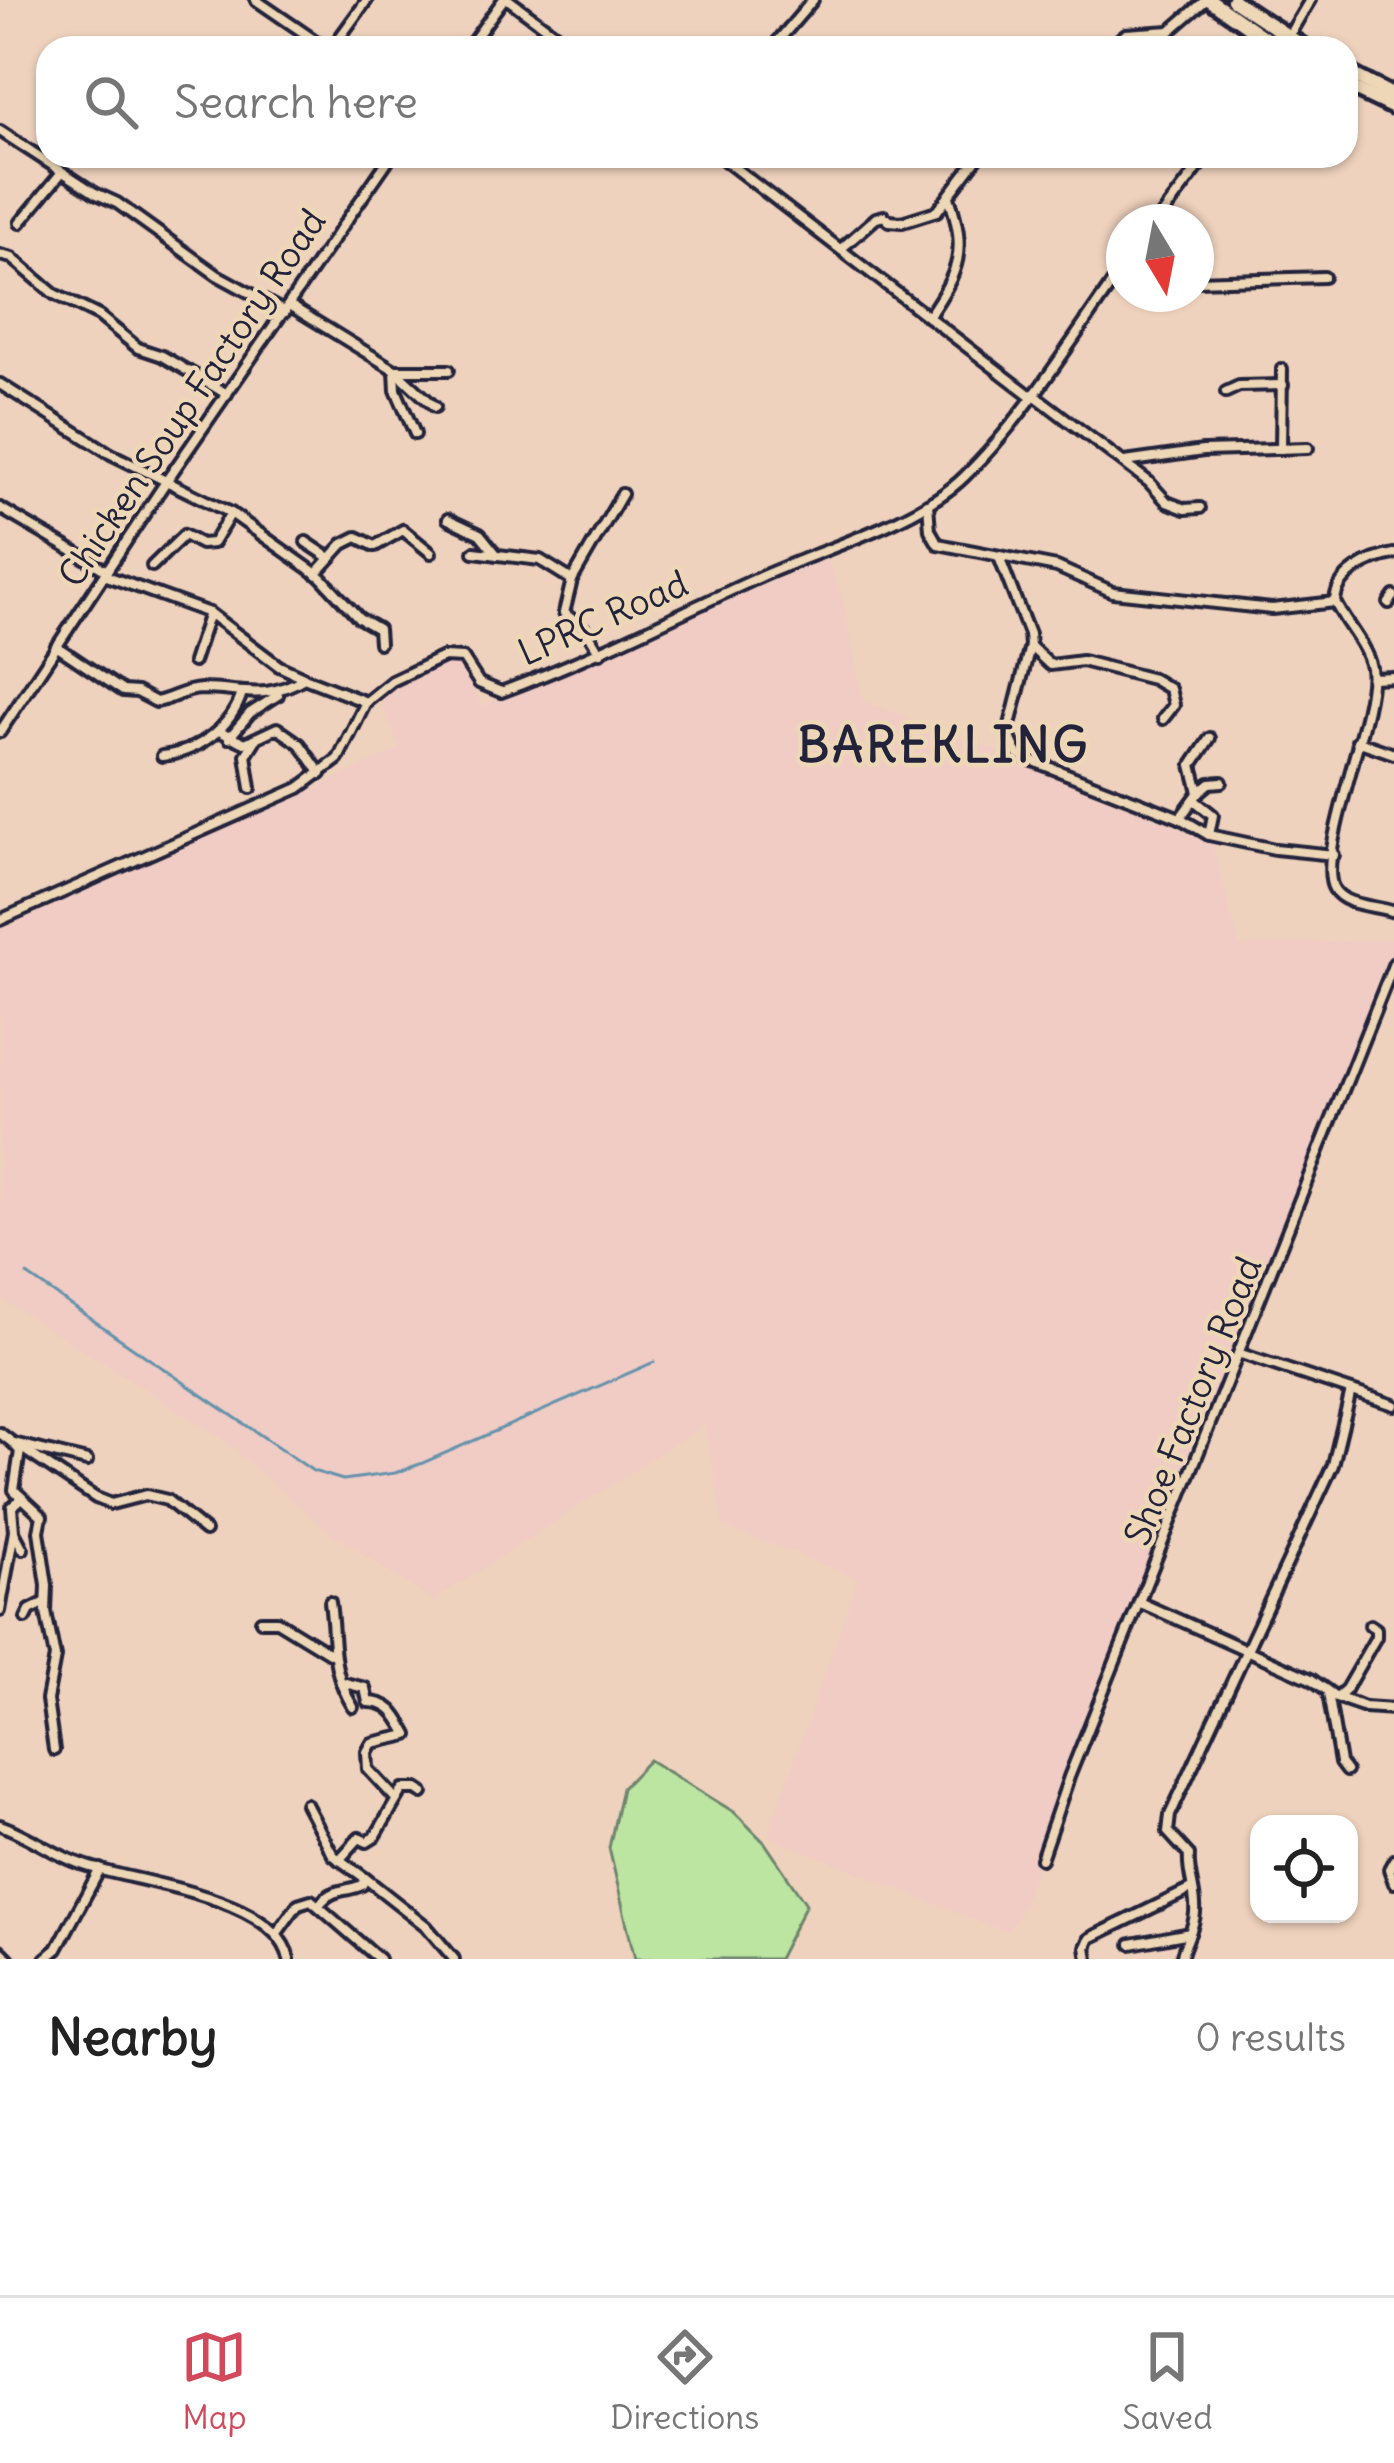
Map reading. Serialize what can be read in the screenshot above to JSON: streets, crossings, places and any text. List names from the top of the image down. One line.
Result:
{"streets":{"street":["Chicken Soup Factory Road","LPRC Road","Shoe Factory Road"]},"districts":["BAREKLING"],"north":"bottom","page":{"search":"Search here","heading":["Nearby","0 results"],"nav":["Map","Directions","Saved"]}}
